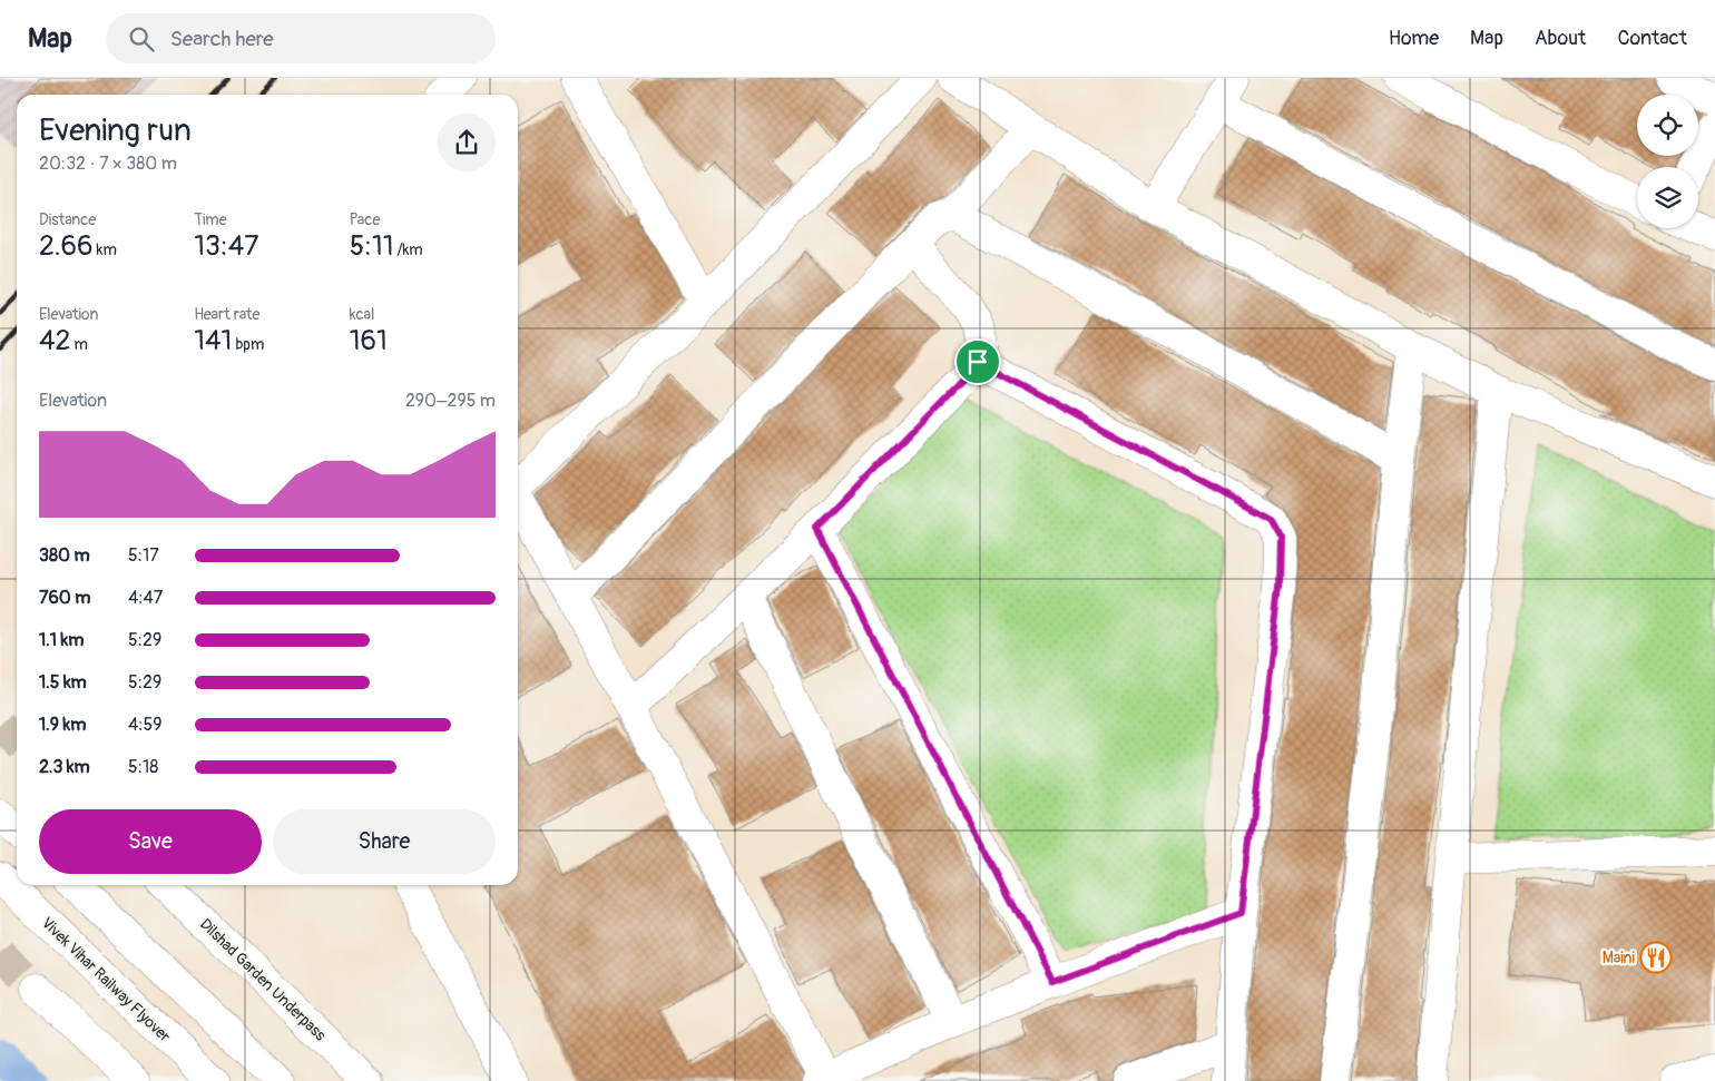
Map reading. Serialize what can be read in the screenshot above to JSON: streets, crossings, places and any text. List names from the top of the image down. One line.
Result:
{"streets":{"street":["Vivek Vihar Railway Flyover","Dilshad Garden Underpass"]},"places":{"restaurant":["Maini"]},"page":{"header":"Map","search":"Search here","nav":["Home","Map","About","Contact"],"heading":["Evening run","20:32 · 7 × 380 m"],"stats":[["Distance","2.66 km"],["Time","13:47"],["Pace","5:11 /km"],["Elevation","42 m"],["Heart rate","141 bpm"],["kcal","161"]],"chart":["Elevation","290–295 m"],"list":[{"name":"380 m","note":"5:17"},{"name":"760 m","note":"4:47"},{"name":"1.1 km","note":"5:29"},{"name":"1.5 km","note":"5:29"},{"name":"1.9 km","note":"4:59"},{"name":"2.3 km","note":"5:18"}],"buttons":["Save","Share"]}}
